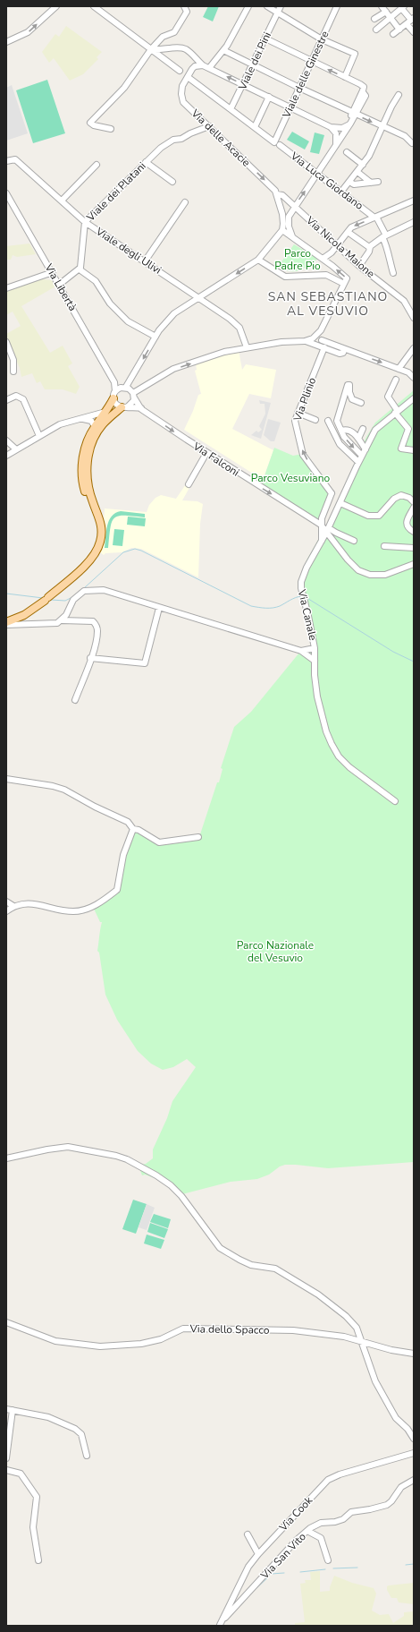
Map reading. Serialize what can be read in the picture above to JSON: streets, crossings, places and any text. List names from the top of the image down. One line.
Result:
{"streets":{"street":["Viale dei Pini","Viale delle Ginestre","Via delle Acacie","Via Luca Giordano","Viale dei Platani","Via Nicola Maione","Viale degli Ulivi","Via Libertà","Via Plinio","Via Falconi","Via Canale","Via dello Spacco","Via Cook","Via San Vito"]},"crossings":[["Viale dei Pini","Via Luca Giordano"],["Viale delle Ginestre","Via Luca Giordano"],["Via delle Acacie","Via Luca Giordano"],["Via delle Acacie","Viale dei Platani"],["Via delle Acacie","Via Nicola Maione"],["Viale dei Platani","Viale degli Ulivi"],["Via Libertà","Via Falconi"],["Via Plinio","Via Canale"],["Via Falconi","Via Canale"],["Via Cook","Via San Vito"]],"one_way":["Via delle Acacie","Via Falconi"],"districts":["SAN SEBASTIANO AL VESUVIO"],"parks":["Parco Padre Pio","Parco Vesuviano","Parco Nazionale del Vesuvio"]}
